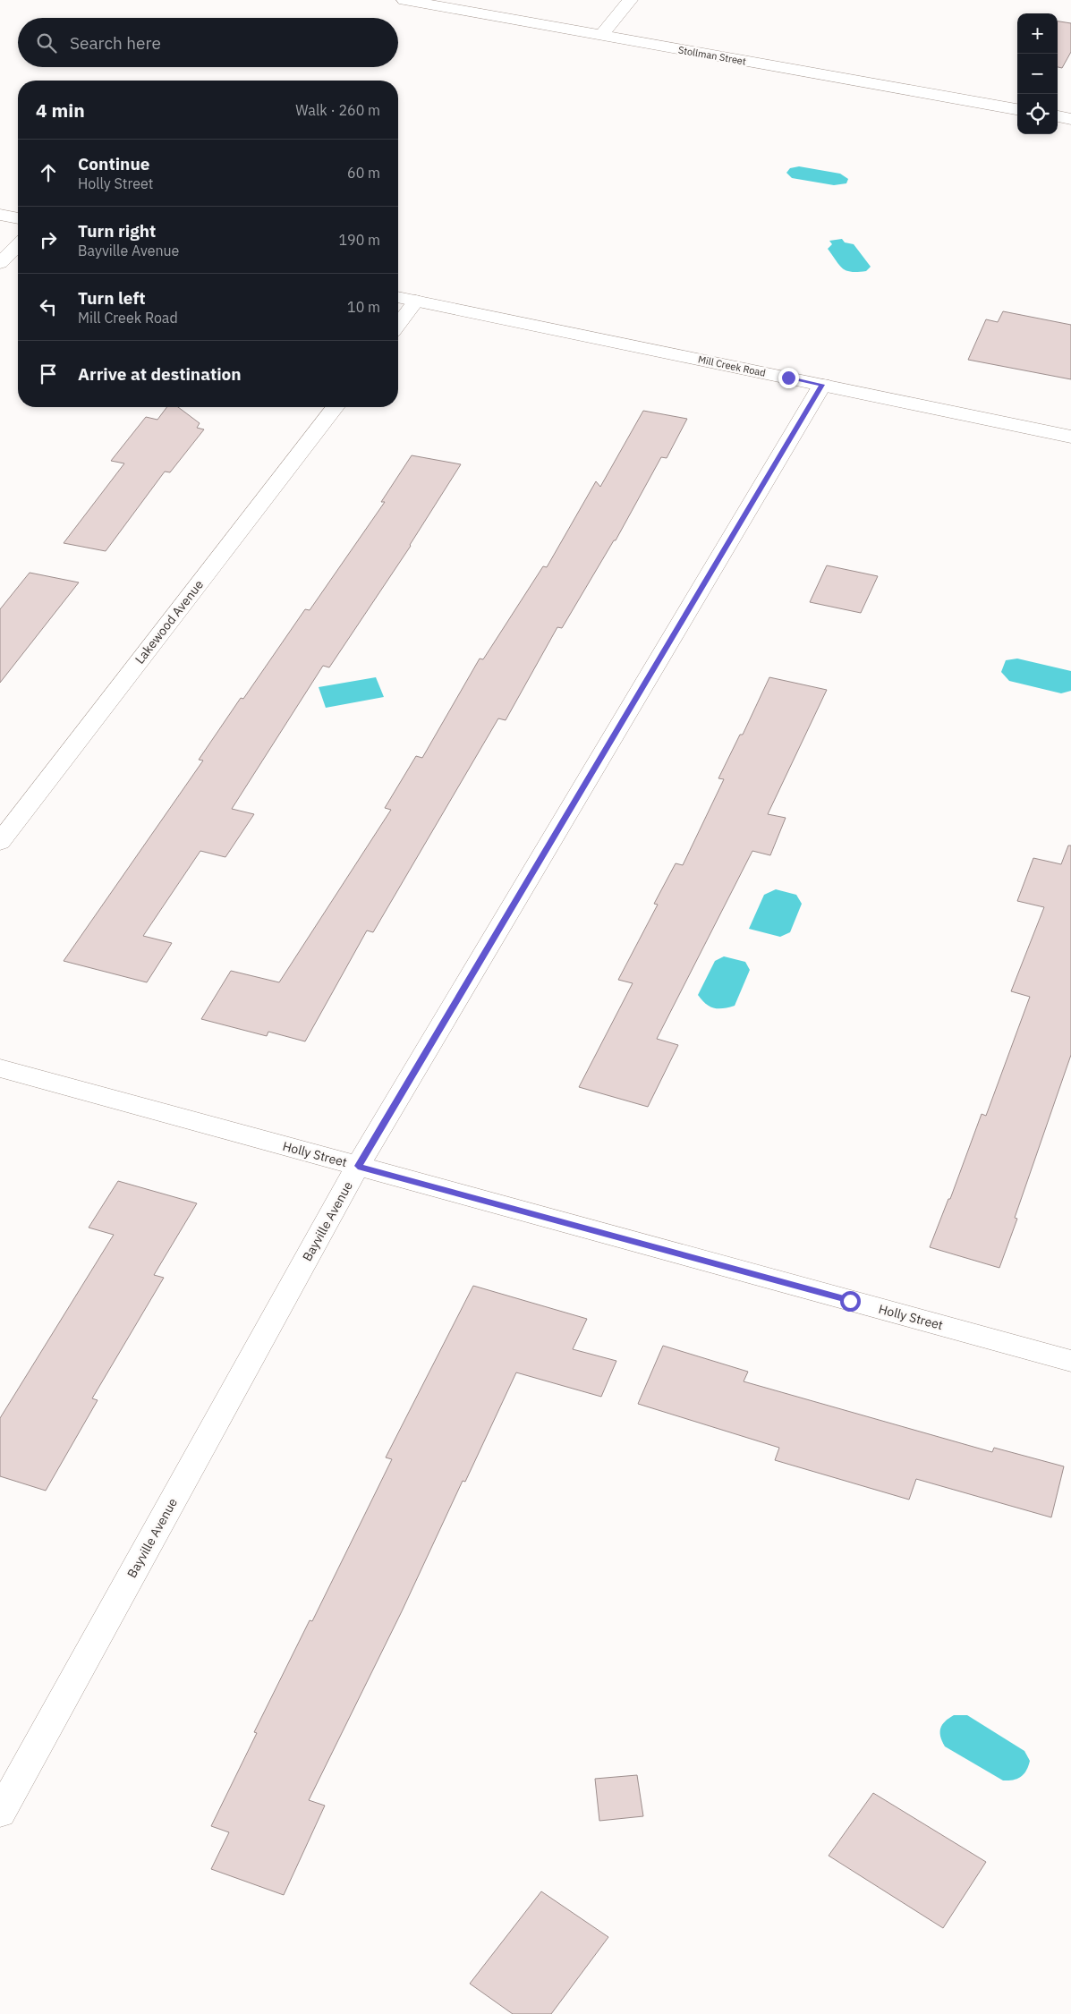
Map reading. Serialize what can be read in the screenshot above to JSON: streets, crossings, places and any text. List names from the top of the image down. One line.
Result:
{"streets":{"street":["Stollman Street","Mill Creek Road","Lakewood Avenue","Holly Street","Bayville Avenue"]},"crossings":[["Mill Creek Road","Bayville Avenue"],["Holly Street","Bayville Avenue"]],"page":{"map_buttons":["+","−"],"search":"Search here","heading":["4 min","Walk · 260 m"],"list":[["Continue","Holly Street","60 m"],["Turn right","Bayville Avenue","190 m"],["Turn left","Mill Creek Road","10 m"],"Arrive at destination"]}}
